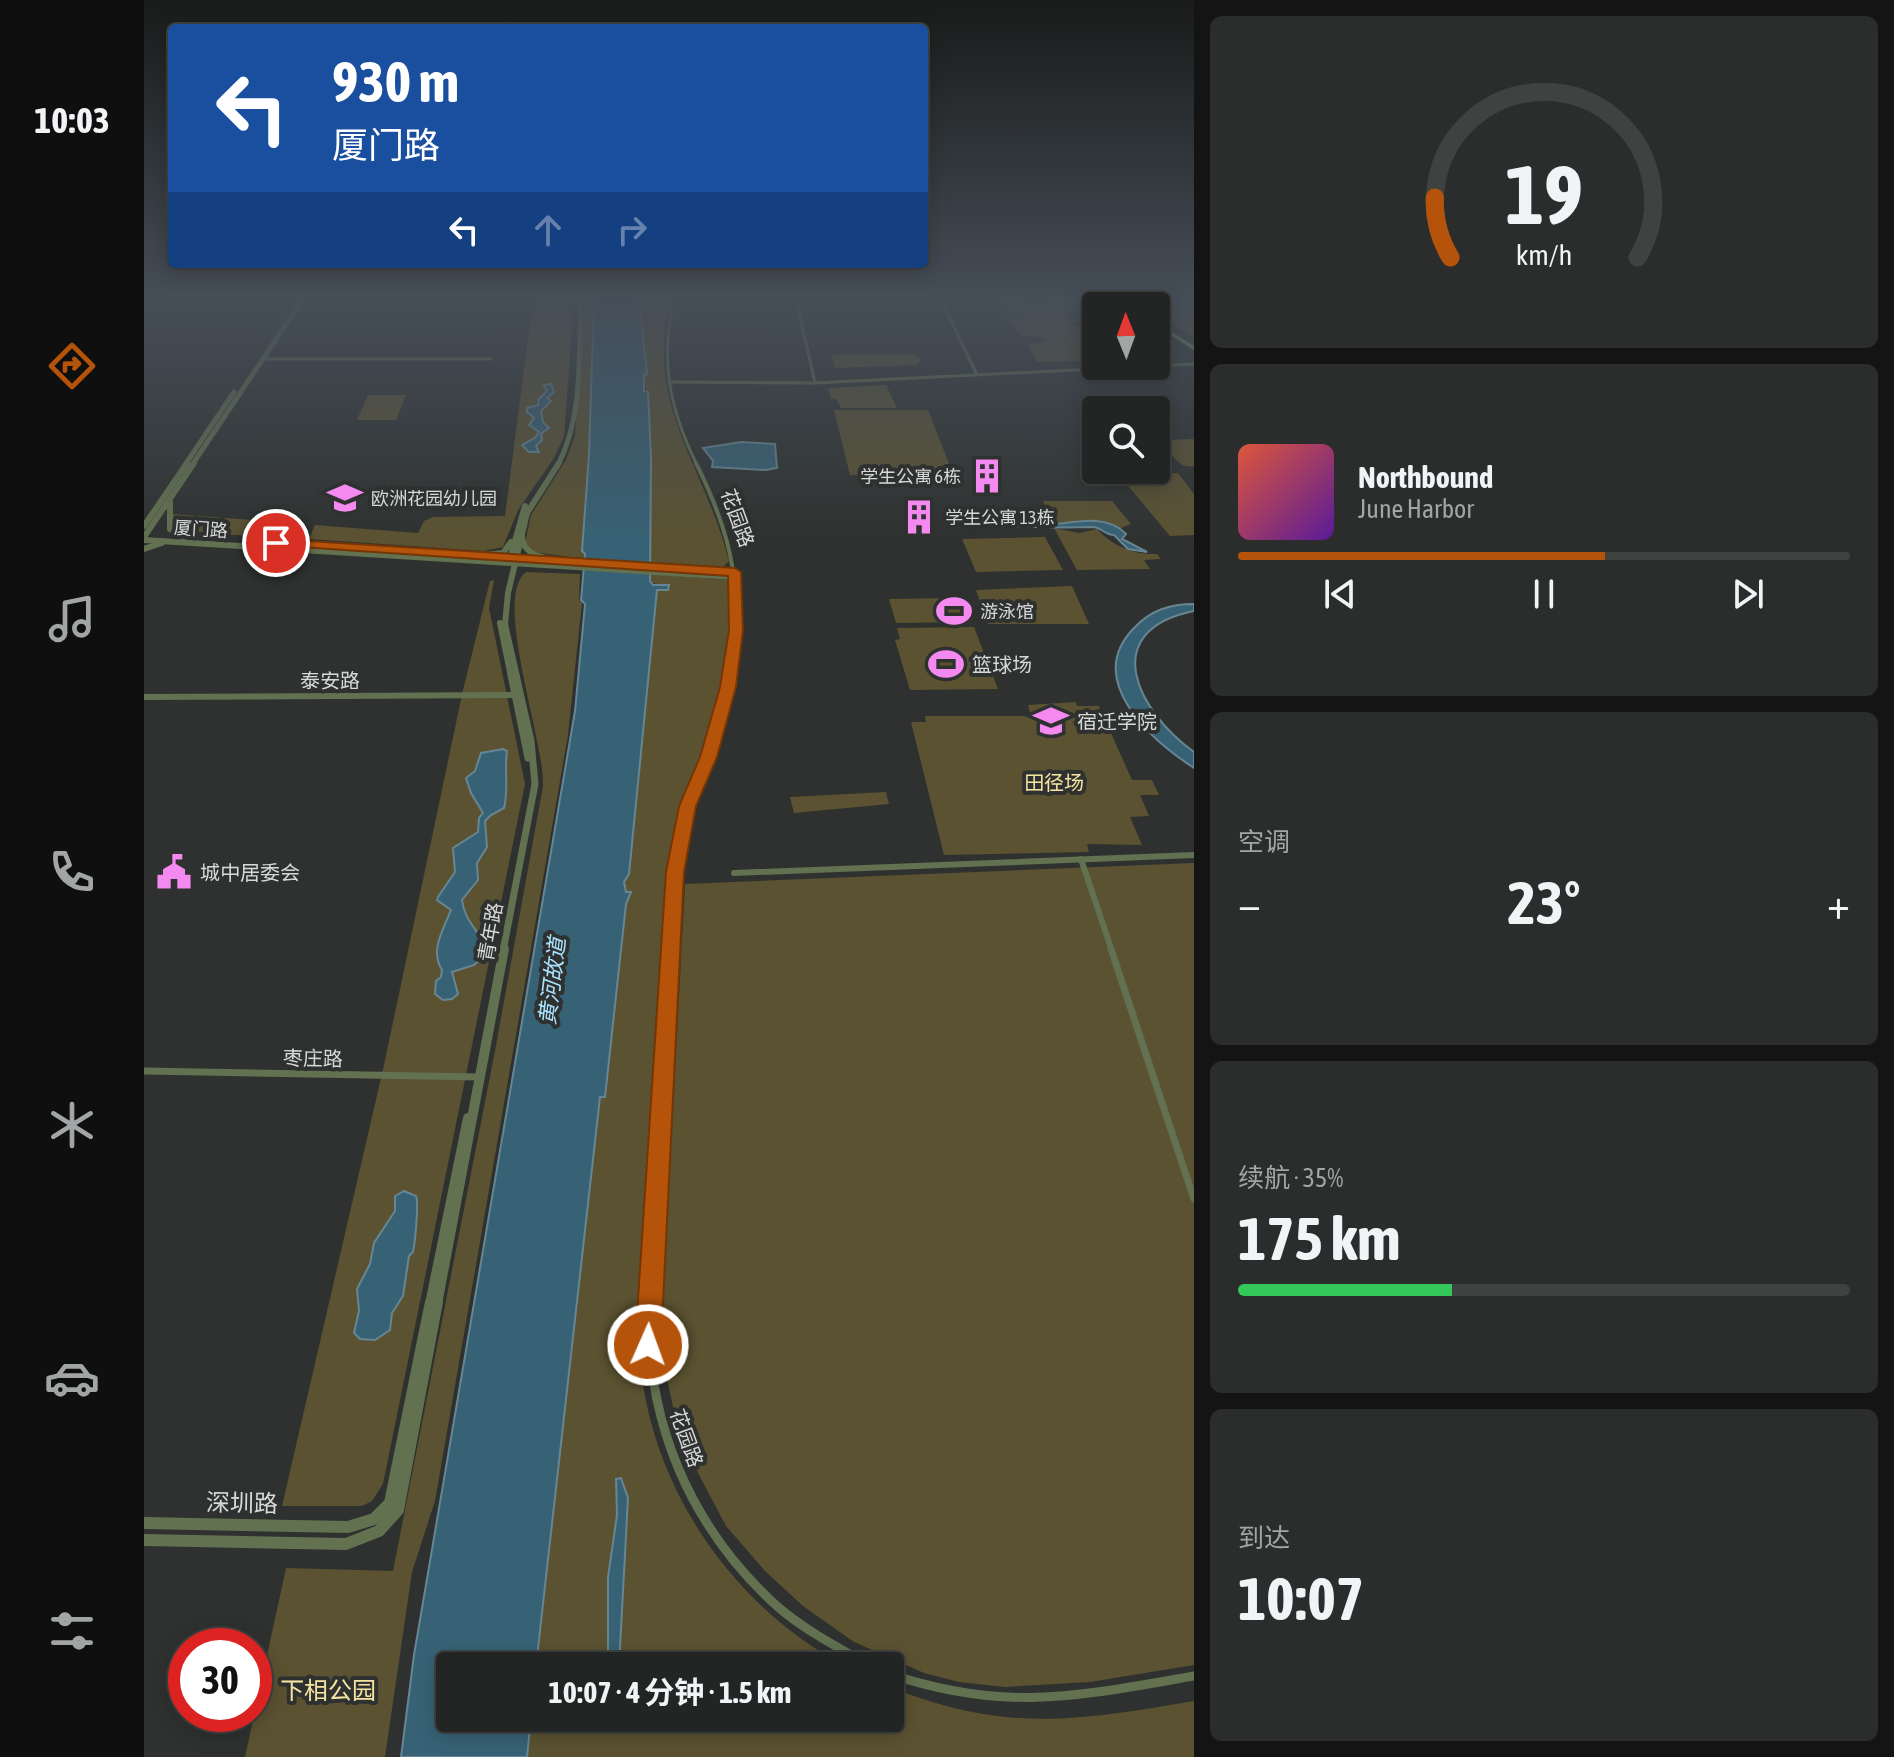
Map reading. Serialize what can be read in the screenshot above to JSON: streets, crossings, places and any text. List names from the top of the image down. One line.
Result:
{"streets":{"street":["花园路","厦门路","泰安路","青年路","枣庄路","深圳路"]},"crossings":[["花园路","厦门路"],["厦门路","青年路"],["泰安路","青年路"],["青年路","枣庄路"],["青年路","深圳路"]],"water":["黄河故道"],"parks":["田径场","下相公园"],"places":{"building":["学生公寓 6栋","学生公寓 13栋"],"school or university":["欧洲花园幼儿园","宿迁学院"],"sports":["游泳馆","篮球场"],"public building":["城中居委会"]},"north":"top","page":{"tabs":"10:03","turn":["930 m","厦门路"],"song":["Northbound","June Harbor"],"tile":["空调",["续航 · 35%","175 km"],["到达","10:07"]],"heat":["−","23°","+"],"limit":"30","trip":"10:07 · 4 分钟 · 1.5 km","gauge":["19","km/h"]}}
